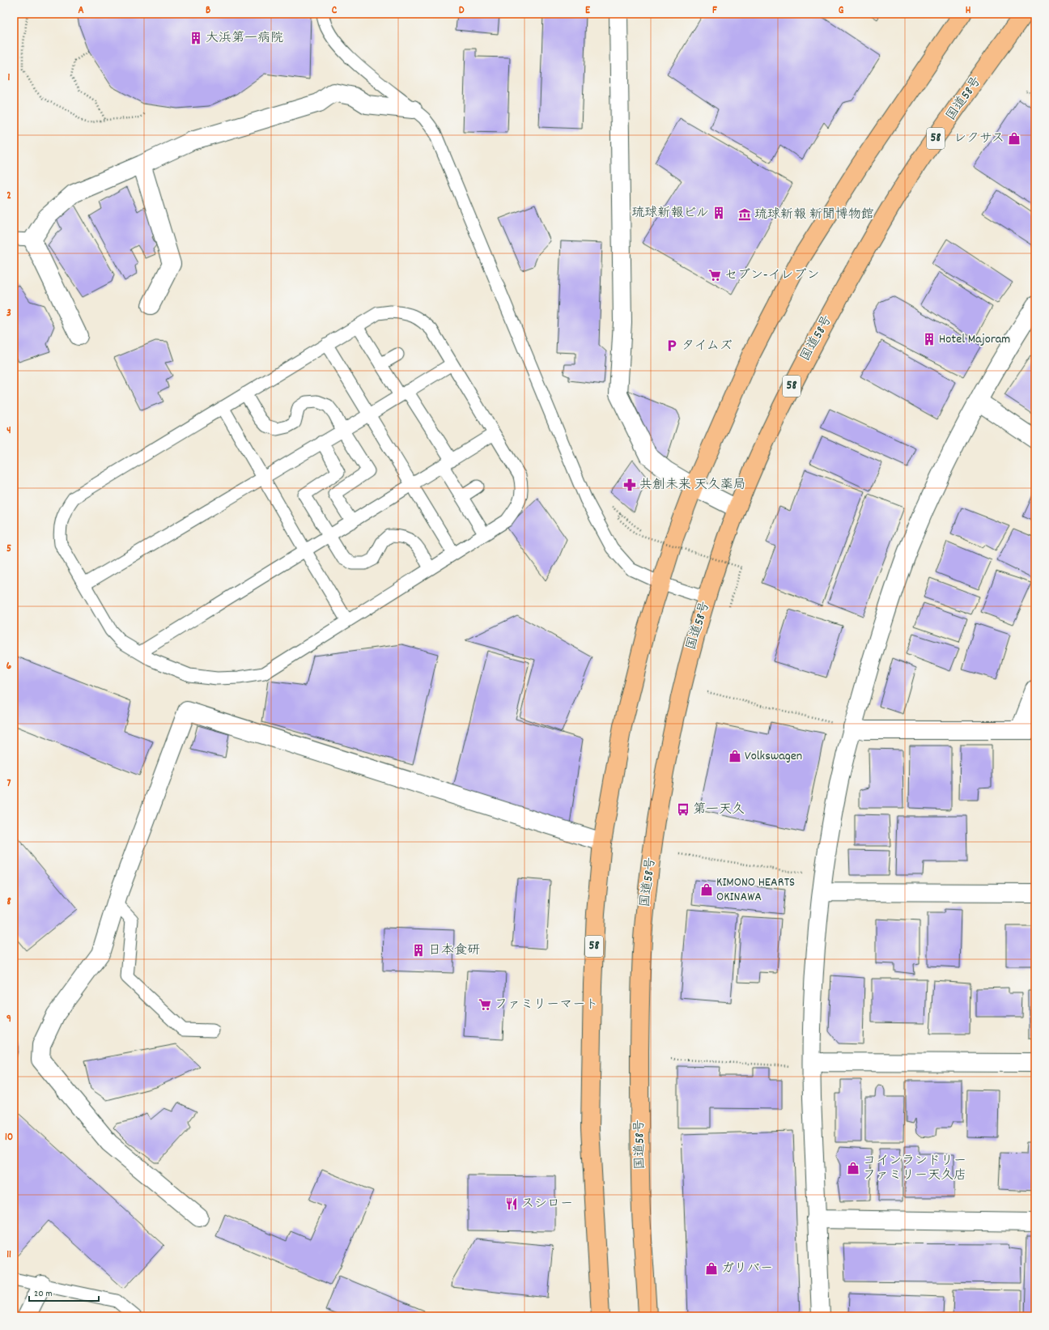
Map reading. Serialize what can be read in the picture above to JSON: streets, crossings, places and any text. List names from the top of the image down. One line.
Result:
{"streets":{"highway":["国道58号","58"]},"places":{"building":["大浜第一病院","琉球新報ビル","Hotel Majoram","日本食研"],"shop":["レクサス","Volkswagen","KIMONO HEARTS OKINAWA","コインランドリー ファミリー天久店","ガリバー"],"museum":["琉球新報 新聞博物館"],"supermarket":["セブン-イレブン","ファミリーマート"],"parking":["タイムズ"],"pharmacy":["共創未来 天久薬局"],"bus stop":["第一天久"],"restaurant":["スシロー"]},"scale_bar":"20 m","grid":{"columns":["A","B","C","D","E","F","G","H"],"rows":["1","2","3","4","5","6","7","8","9","10","11"]}}
